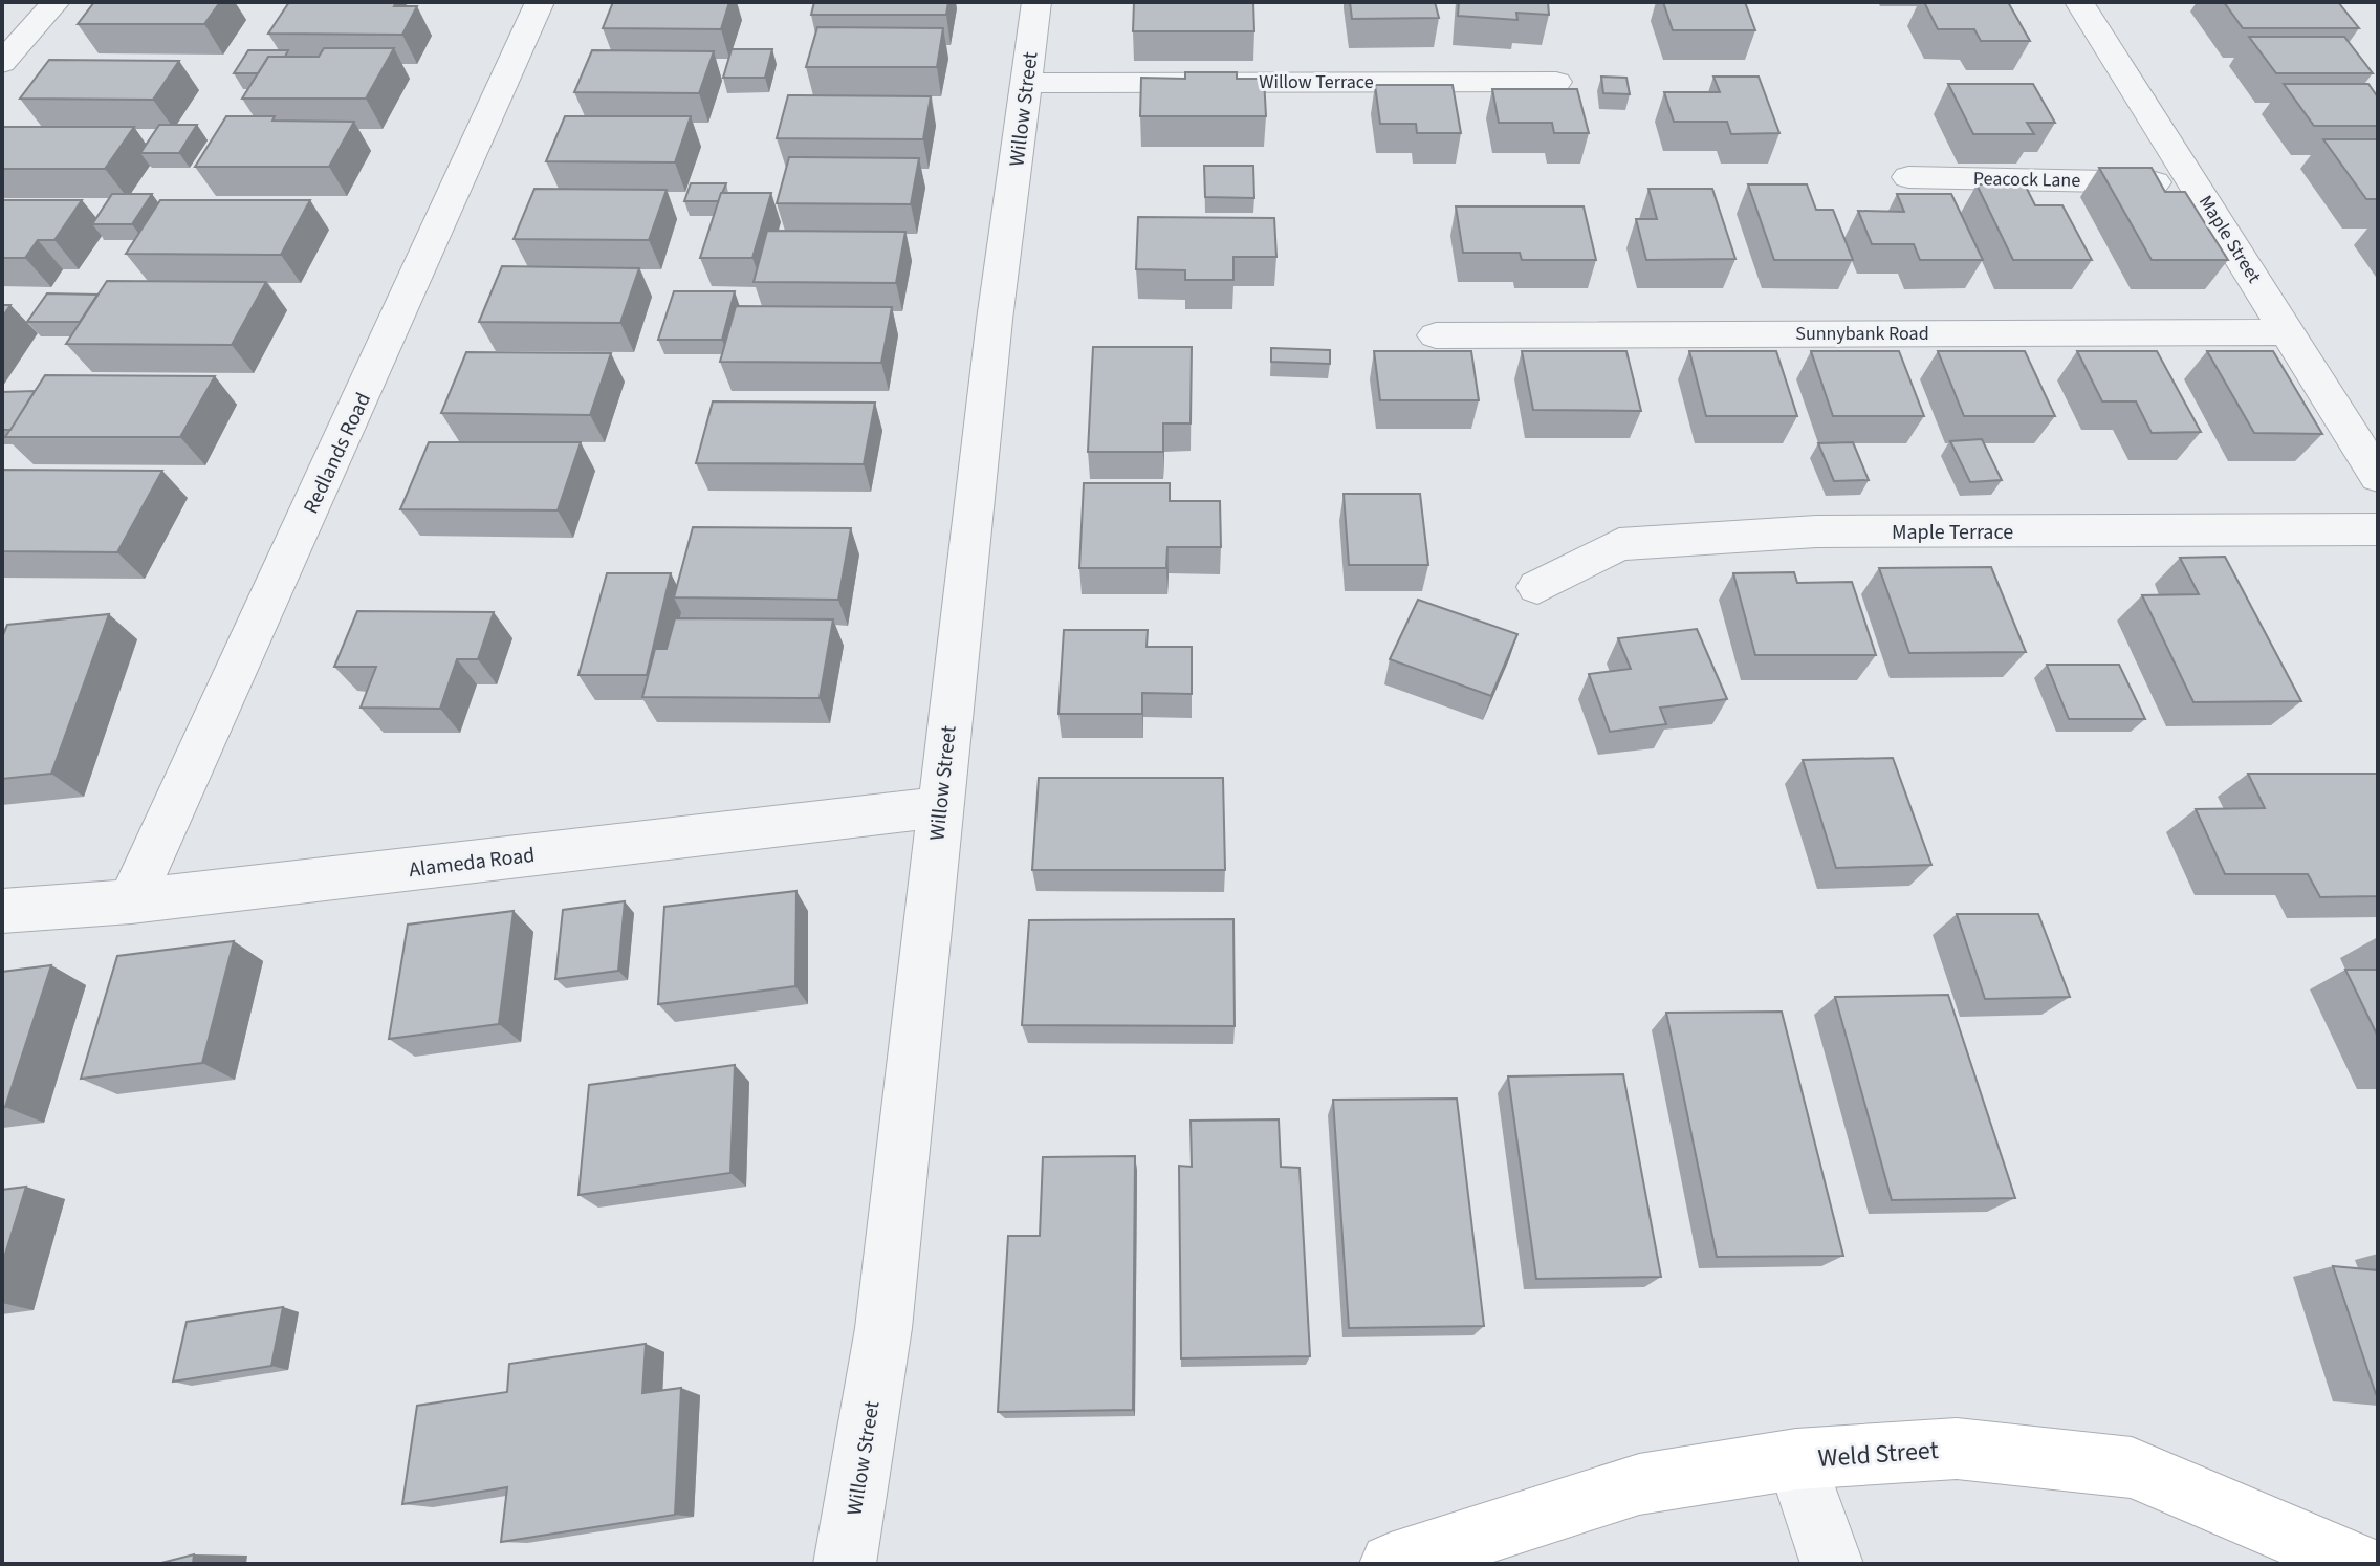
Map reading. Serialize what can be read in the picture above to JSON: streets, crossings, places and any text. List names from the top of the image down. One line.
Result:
{"streets":{"street":["Willow Terrace","Willow Street","Peacock Lane","Maple Street","Sunnybank Road","Redlands Road","Maple Terrace","Alameda Road","Weld Street"]},"crossings":[["Willow Terrace","Willow Street"],["Willow Street","Alameda Road"],["Peacock Lane","Maple Street"],["Maple Street","Sunnybank Road"],["Redlands Road","Alameda Road"]]}
